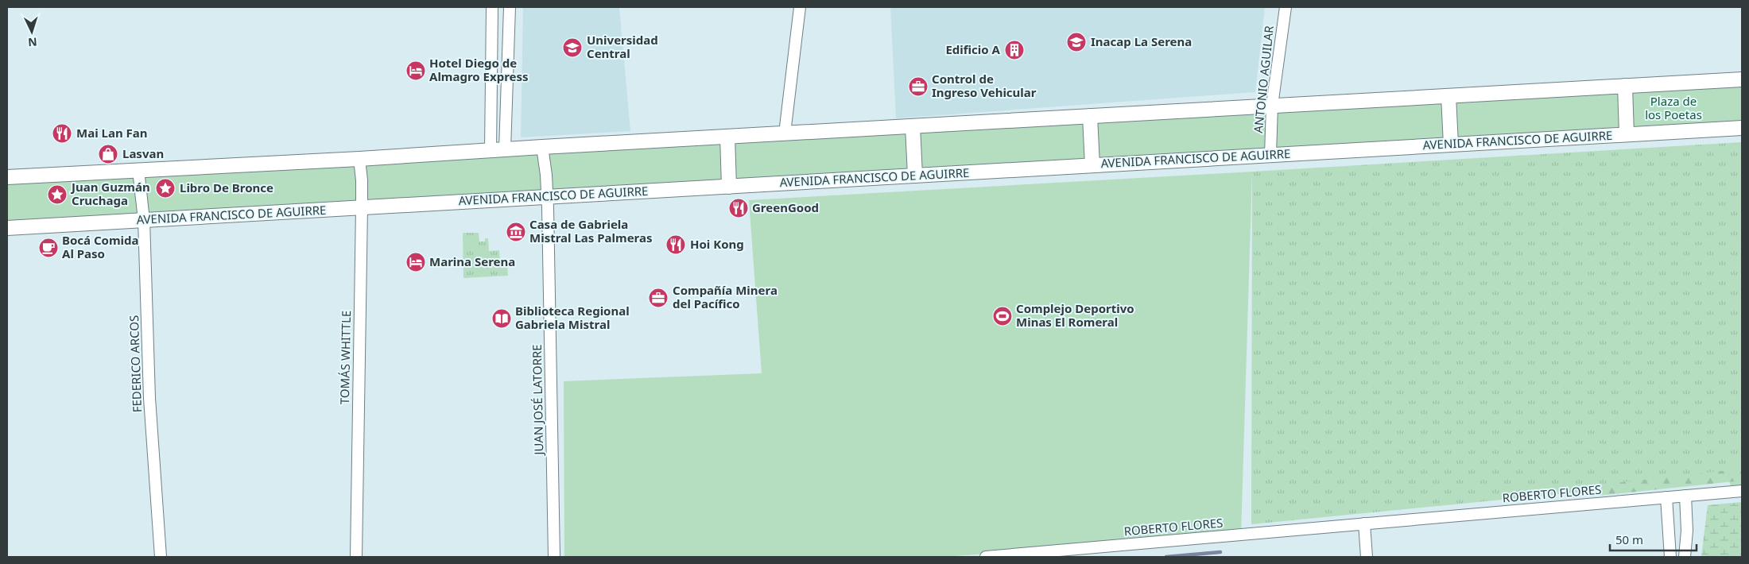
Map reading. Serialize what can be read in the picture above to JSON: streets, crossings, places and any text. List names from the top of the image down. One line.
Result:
{"streets":{"main road":["AVENIDA FRANCISCO DE AGUIRRE"],"street":["ANTONIO AGUILAR","TOMÁS WHITTLE","FEDERICO ARCOS","JUAN JOSÉ LATORRE","ROBERTO FLORES"]},"crossings":[["ANTONIO AGUILAR","AVENIDA FRANCISCO DE AGUIRRE"],["AVENIDA FRANCISCO DE AGUIRRE","TOMÁS WHITTLE"],["AVENIDA FRANCISCO DE AGUIRRE","FEDERICO ARCOS"],["AVENIDA FRANCISCO DE AGUIRRE","JUAN JOSÉ LATORRE"]],"parks":["Plaza de los Poetas"],"places":{"school or university":["Inacap La Serena","Universidad Central"],"building":["Edificio A"],"hotel":["Hotel Diego de Almagro Express","Marina Serena"],"office":["Control de Ingreso Vehicular","Compañía Minera del Pacífico"],"restaurant":["Mai Lan Fan","GreenGood","Hoi Kong"],"shop":["Lasvan"],"place":["Libro De Bronce","Juan Guzmán Cruchaga"],"museum":["Casa de Gabriela Mistral Las Palmeras"],"cafe":["Bocá Comida Al Paso"],"sports":["Complejo Deportivo Minas El Romeral"],"library":["Biblioteca Regional Gabriela Mistral"]},"scale_bar":"50 m","north":"bottom"}
